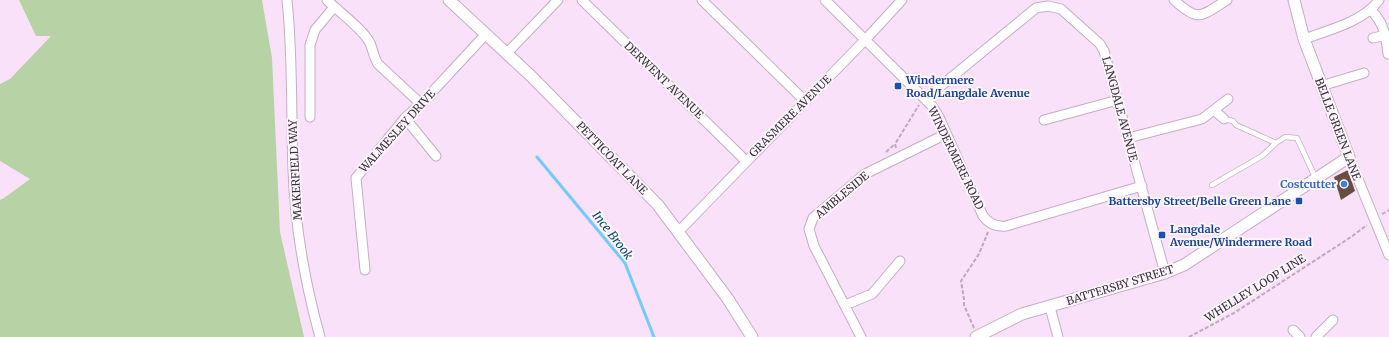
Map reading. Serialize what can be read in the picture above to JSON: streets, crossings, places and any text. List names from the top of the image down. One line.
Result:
{"streets":{"street":["DERWENT AVENUE","LANGDALE AVENUE","GRASMERE AVENUE","BELLE GREEN LANE","WALMESLEY DRIVE","PETTICOAT LANE","WINDERMERE ROAD","MAKERFIELD WAY","AMBLESIDE","BATTERSBY STREET"],"path":["WHELLEY LOOP LINE"]},"crossings":[["DERWENT AVENUE","GRASMERE AVENUE"],["LANGDALE AVENUE","WINDERMERE ROAD"],["LANGDALE AVENUE","BATTERSBY STREET"],["GRASMERE AVENUE","PETTICOAT LANE"],["GRASMERE AVENUE","WINDERMERE ROAD"],["BELLE GREEN LANE","BATTERSBY STREET"],["BELLE GREEN LANE","WHELLEY LOOP LINE"],["WALMESLEY DRIVE","PETTICOAT LANE"],["WINDERMERE ROAD","AMBLESIDE"]],"water":["Ince Brook"],"places":{"transit":["Windermere Road/Langdale Avenue","Battersby Street/Belle Green Lane","Langdale Avenue/Windermere Road"],"other":["Costcutter"]}}
